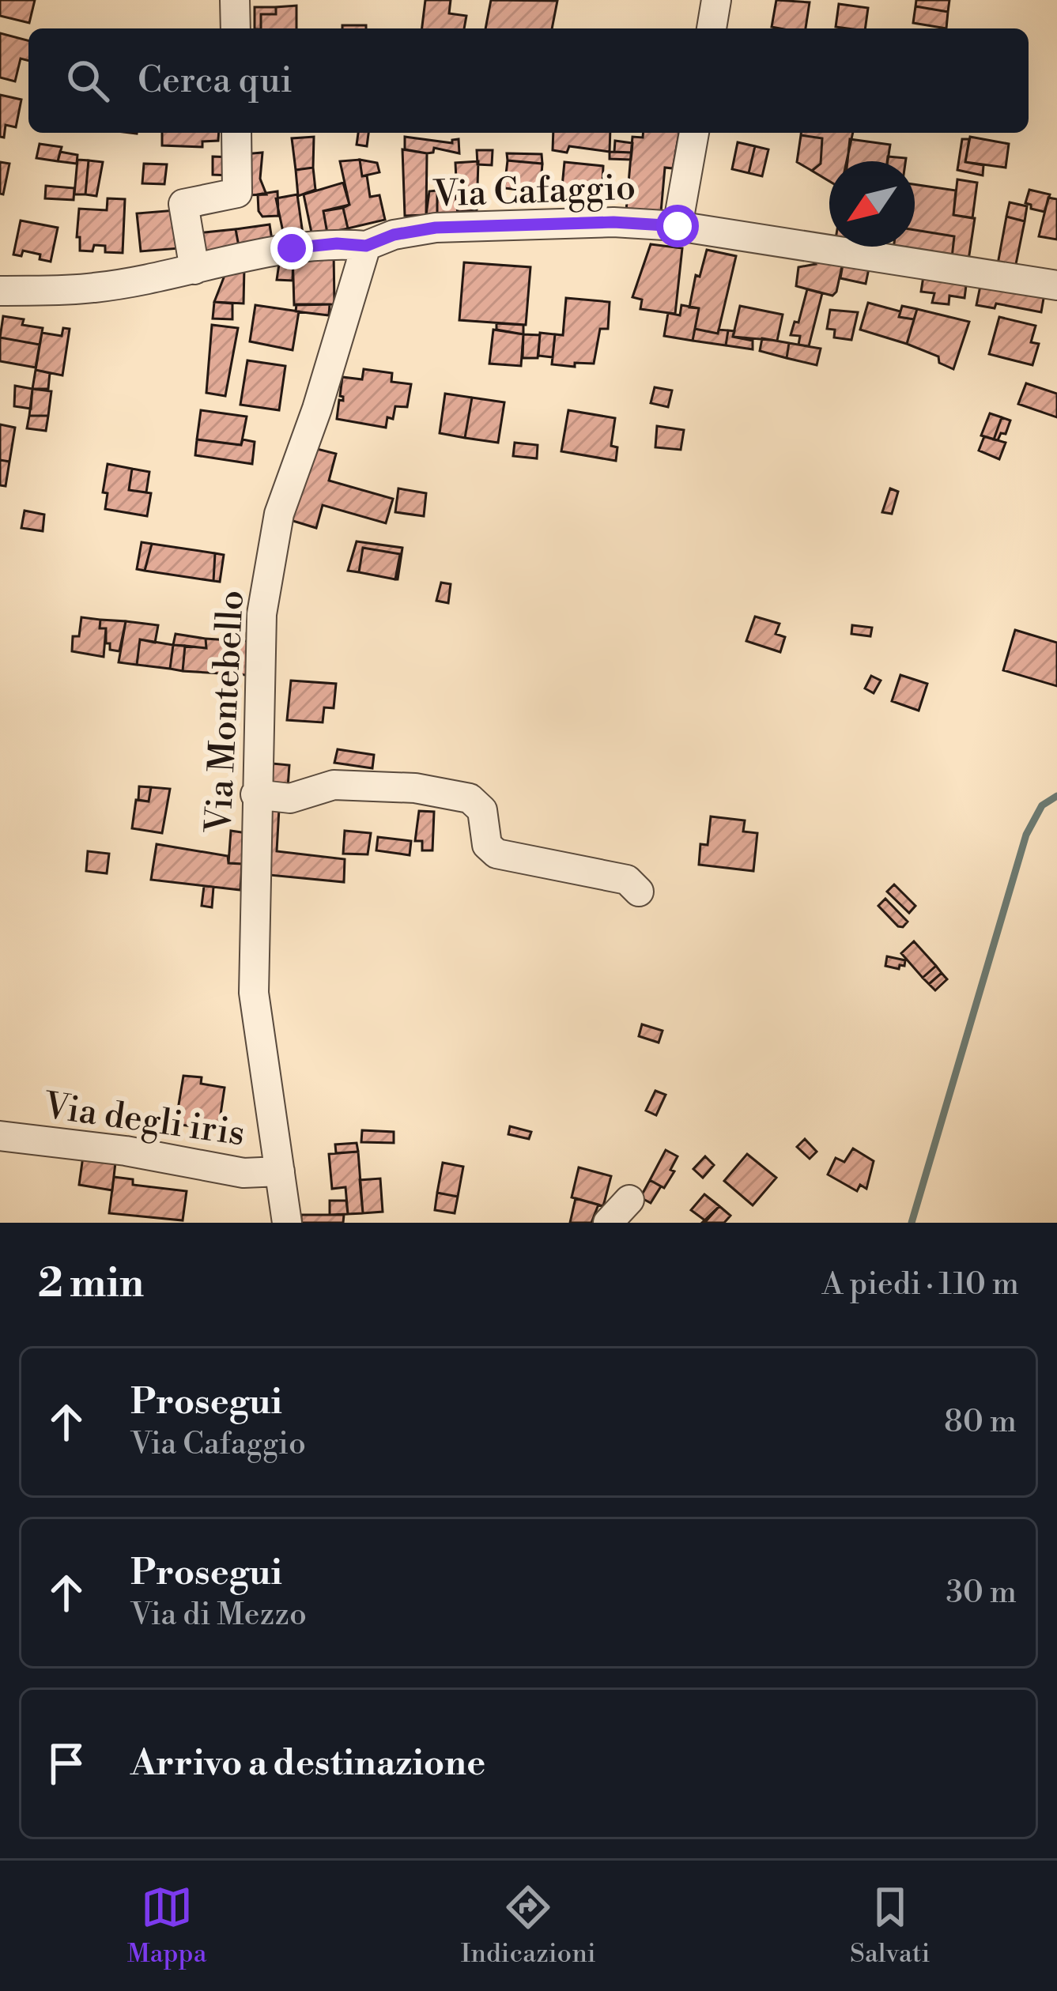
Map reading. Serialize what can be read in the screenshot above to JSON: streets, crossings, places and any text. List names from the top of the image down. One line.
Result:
{"streets":{"street":["Via Cafaggio","Via Montebello","Via degli iris"]},"crossings":[["Via Cafaggio","Via Montebello"],["Via Montebello","Via degli iris"]],"north":"bottom left","page":{"search":"Cerca qui","heading":["2 min","A piedi · 110 m"],"list":[["Prosegui","Via Cafaggio","80 m"],["Prosegui","Via di Mezzo","30 m"],"Arrivo a destinazione"],"nav":["Mappa","Indicazioni","Salvati"]}}
